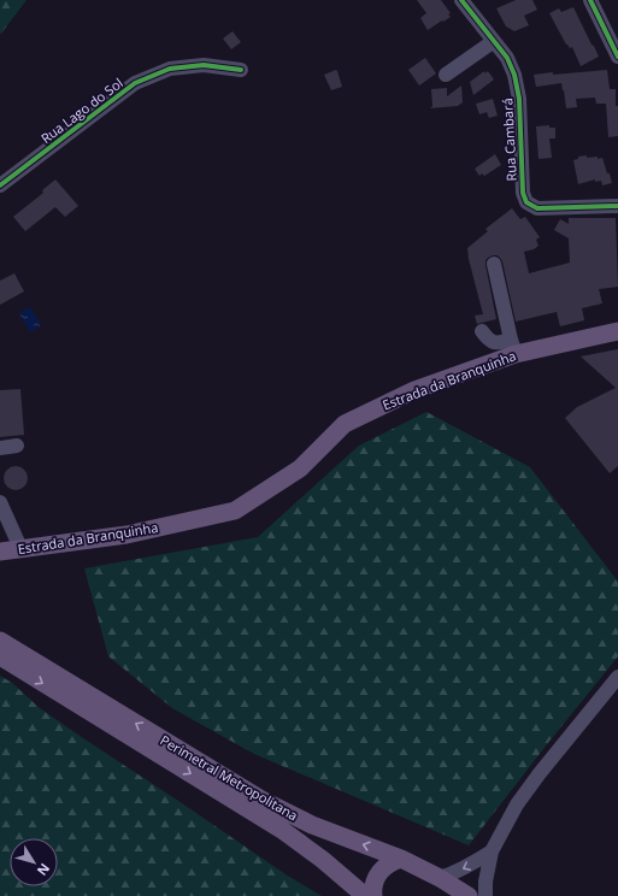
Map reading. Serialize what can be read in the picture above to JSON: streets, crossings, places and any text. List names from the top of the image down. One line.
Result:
{"streets":{"main road":["Estrada da Branquinha","Perimetral Metropolitana"],"street":["Rua Lago do Sol","Rua Cambará"]},"north":"bottom right"}
